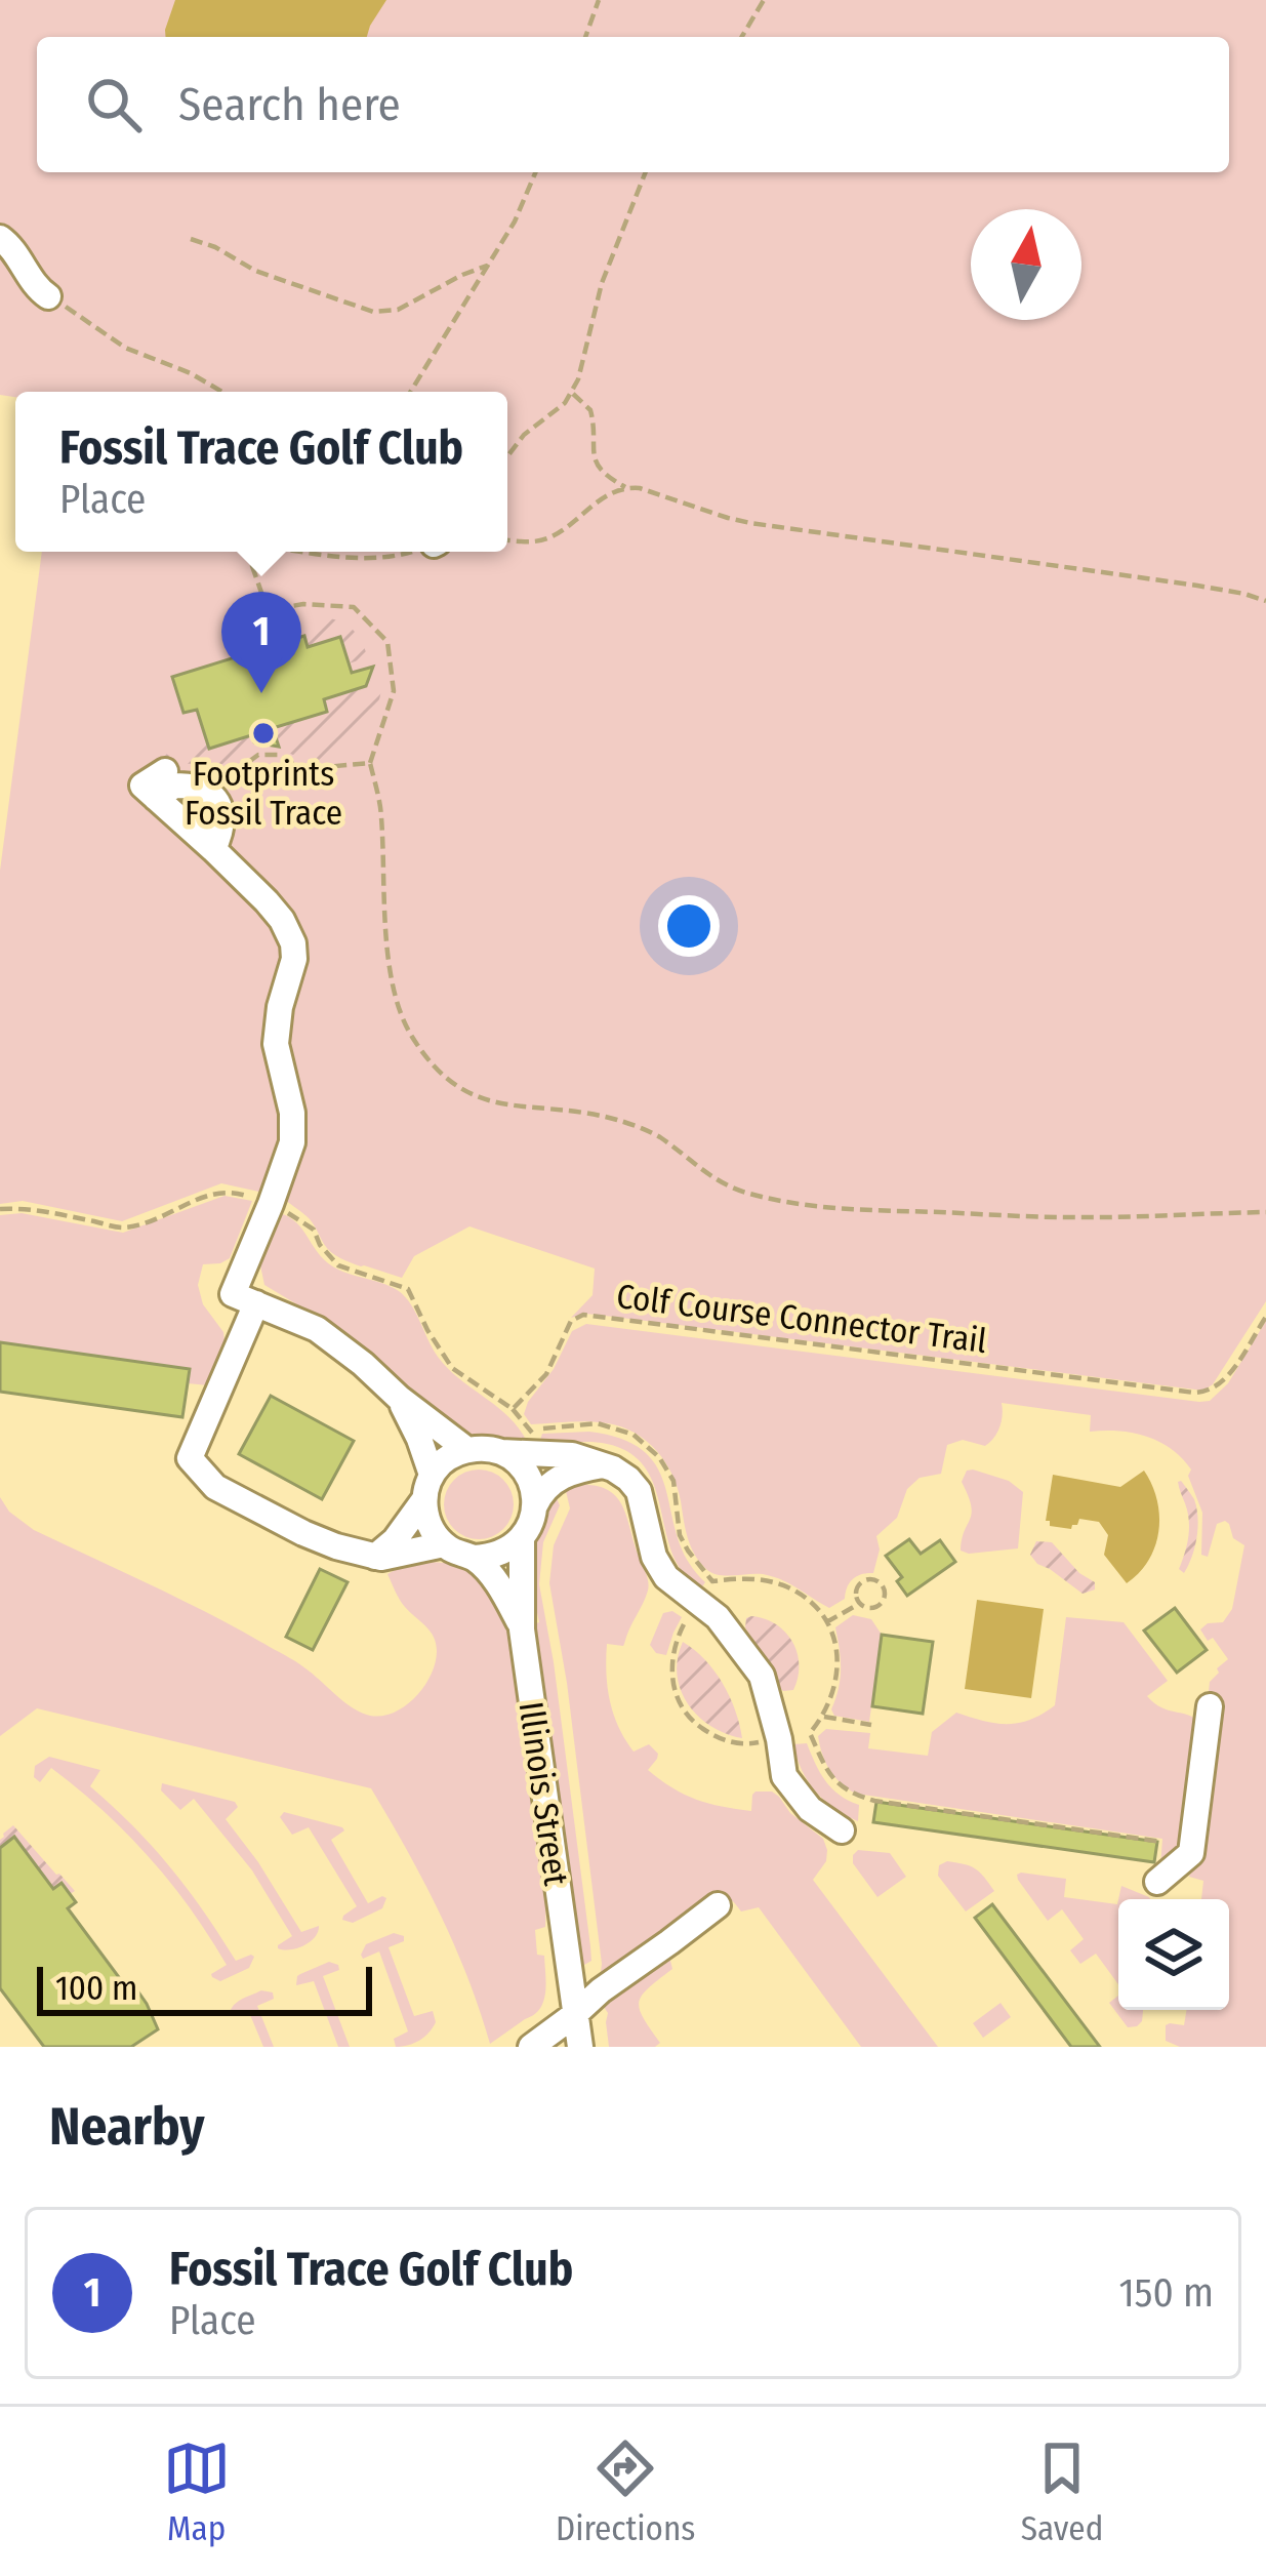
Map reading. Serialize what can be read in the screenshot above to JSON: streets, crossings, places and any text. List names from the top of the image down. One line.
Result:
{"streets":{"street":["Illinois Street"],"path":["Colf Course Connector Trail"]},"places":["Footprints Fossil Trace"],"scale_bar":"100 m","north":"top","page":{"search":"Search here","popup":["Fossil Trace Golf Club","Place"],"pins":"1","scale":"100 m","heading":"Nearby","list":[{"mark":"1","name":"Fossil Trace Golf Club","note":"Place","value":"150 m"}],"nav":["Map","Directions","Saved"]}}
